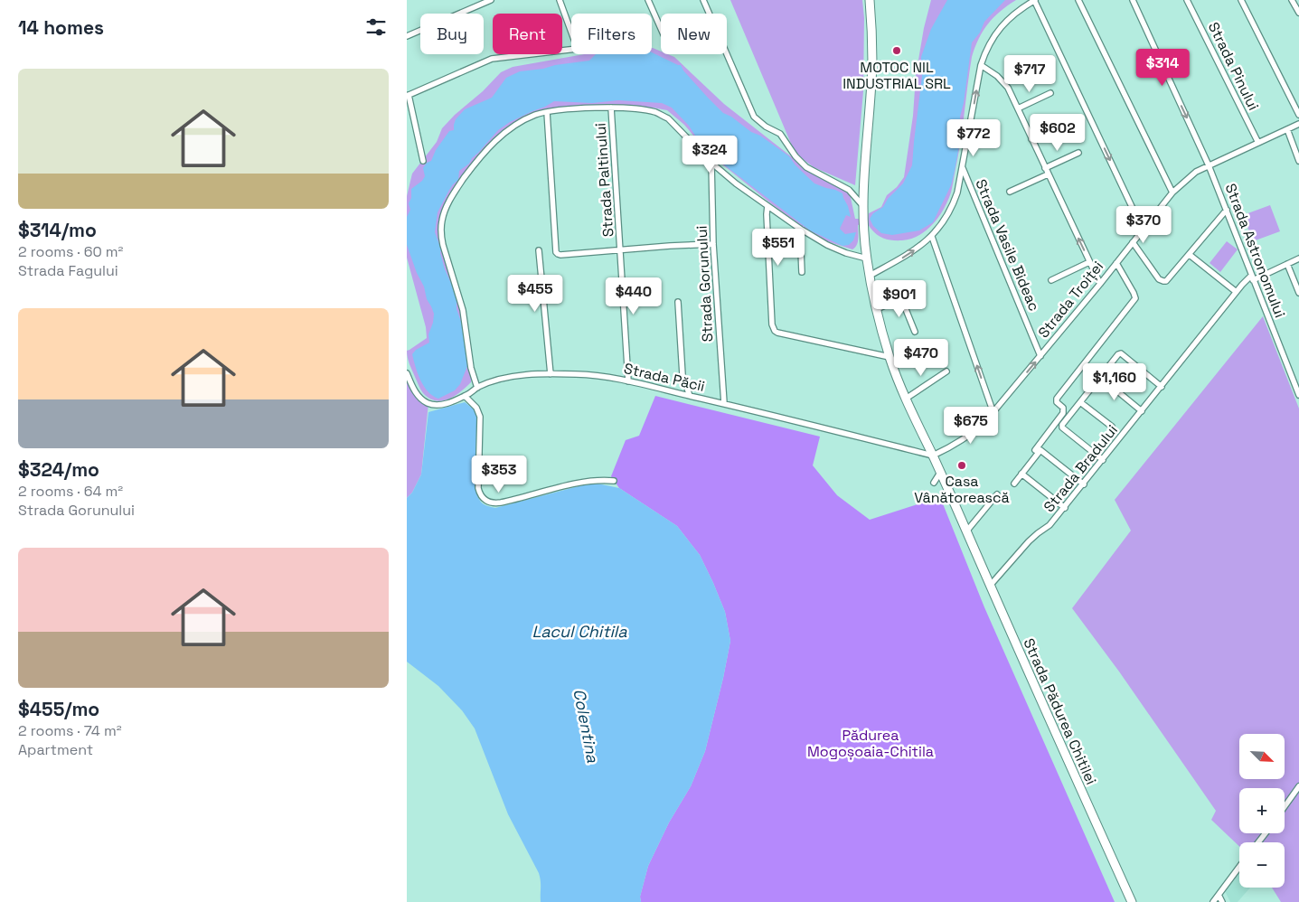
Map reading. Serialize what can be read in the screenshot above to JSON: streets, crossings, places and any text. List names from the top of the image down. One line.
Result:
{"streets":{"main road":["Strada Pădurea Chitilei"],"street":["Strada Pinului","Strada Paltinului","Strada Vasile Bideac","Strada Astronomului","Strada Gorunului","Strada Troiței","Strada Păcii","Strada Bradului"]},"crossings":[["Strada Pinului","Strada Troiței"],["Strada Paltinului","Strada Păcii"],["Strada Vasile Bideac","Strada Troiței"],["Strada Astronomului","Strada Troiței"],["Strada Astronomului","Strada Bradului"],["Strada Gorunului","Strada Păcii"],["Strada Troiței","Strada Păcii"],["Strada Troiței","Strada Pădurea Chitilei"],["Strada Păcii","Strada Pădurea Chitilei"],["Strada Bradului","Strada Pădurea Chitilei"]],"one_way":["Strada Astronomului"],"water":["Lacul Chitila","Colentina"],"parks":["Pădurea Mogoșoaia-Chitila"],"places":["MOTOC NIL INDUSTRIAL SRL","Casa Vânătorească"],"north":"bottom right","page":{"heading":"14 homes","chip":["Buy","Rent","Filters","New"],"price":["$314","$717","$602","$772","$324","$370","$551","$455","$440","$901","$470","$1,160","$675","$353"],"list":[{"name":"$314/mo","note":"2 rooms · 60 m² · Strada Fagului"},{"name":"$324/mo","note":"2 rooms · 64 m² · Strada Gorunului"},{"name":"$455/mo","note":"2 rooms · 74 m² · Apartment"}],"map_buttons":["+","−"]}}
